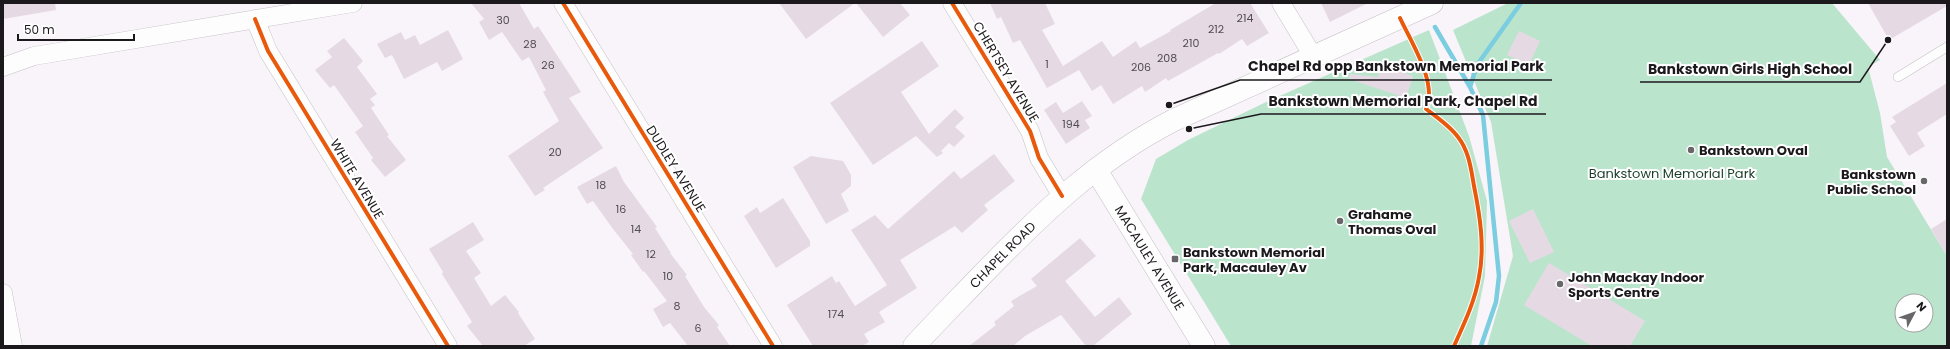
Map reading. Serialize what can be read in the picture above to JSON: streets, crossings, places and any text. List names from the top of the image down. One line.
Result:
{"streets":{"main road":["CHAPEL ROAD","MACAULEY AVENUE"],"street":["CHERTSEY AVENUE","DUDLEY AVENUE","WHITE AVENUE"]},"crossings":[["CHERTSEY AVENUE","CHAPEL ROAD"],["CHAPEL ROAD","MACAULEY AVENUE"]],"parks":["Bankstown Memorial Park"],"places":{"other":["Bankstown Girls High School","Chapel Rd opp Bankstown Memorial Park","Bankstown Memorial Park, Chapel Rd","Bankstown Oval","Bankstown Public School","Grahame Thomas Oval","John Mackay Indoor Sports Centre"],"transit":["Bankstown Memorial Park, Macauley Av"]},"house_numbers":["214","30","212","210","28","208","1","26","206","194","20","18","16","14","12","10","8","174","6"],"scale_bar":"50 m","north":"top right"}
